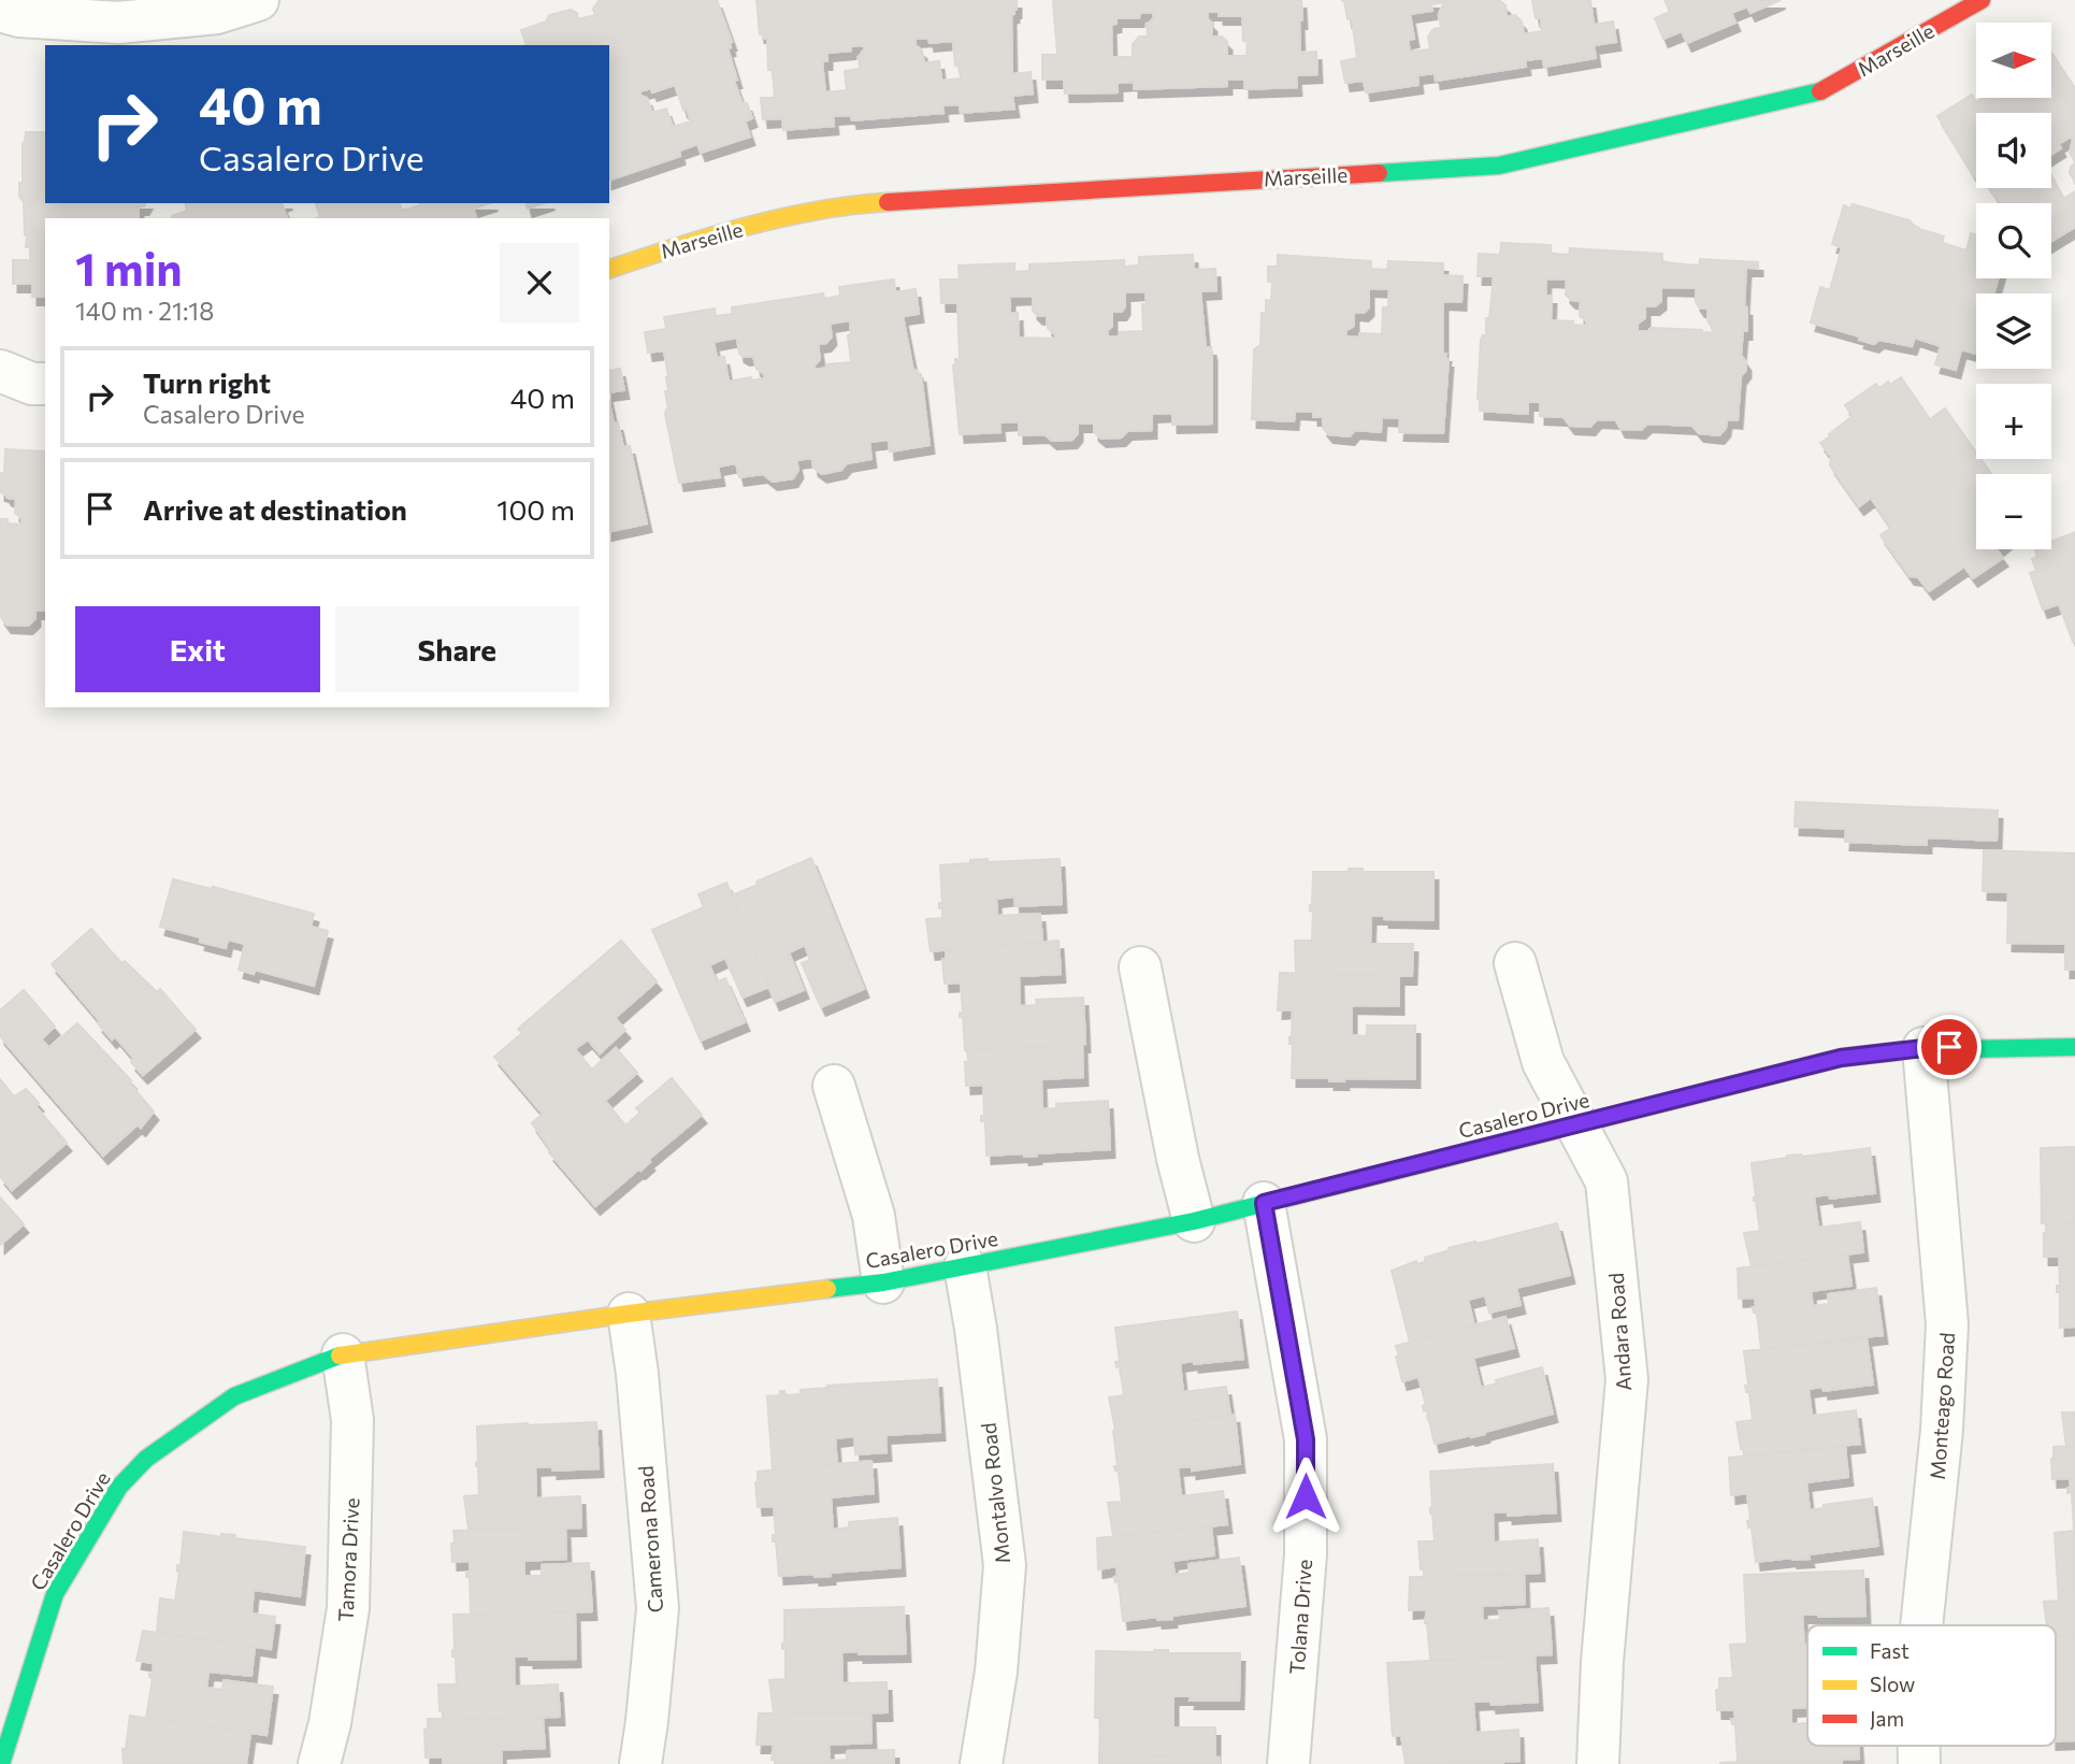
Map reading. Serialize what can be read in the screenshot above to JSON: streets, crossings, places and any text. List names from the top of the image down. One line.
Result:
{"streets":{"street":["Marseille","Casalero Drive","Andara Road","Monteago Road","Montalvo Road","Camerona Road","Tamora Drive","Tolana Drive"]},"crossings":[["Casalero Drive","Andara Road"],["Casalero Drive","Monteago Road"],["Casalero Drive","Montalvo Road"],["Casalero Drive","Camerona Road"],["Casalero Drive","Tamora Drive"],["Casalero Drive","Tolana Drive"]],"legend":["Fast","Slow","Jam"],"north":"right","page":{"map_buttons":["+","−"],"turn":["40 m","Casalero Drive"],"heading":["1 min","140 m · 21:18"],"list":[{"name":"Turn right","note":"Casalero Drive","value":"40 m"},{"name":"Arrive at destination","value":"100 m"}],"buttons":["Exit","Share"]}}
